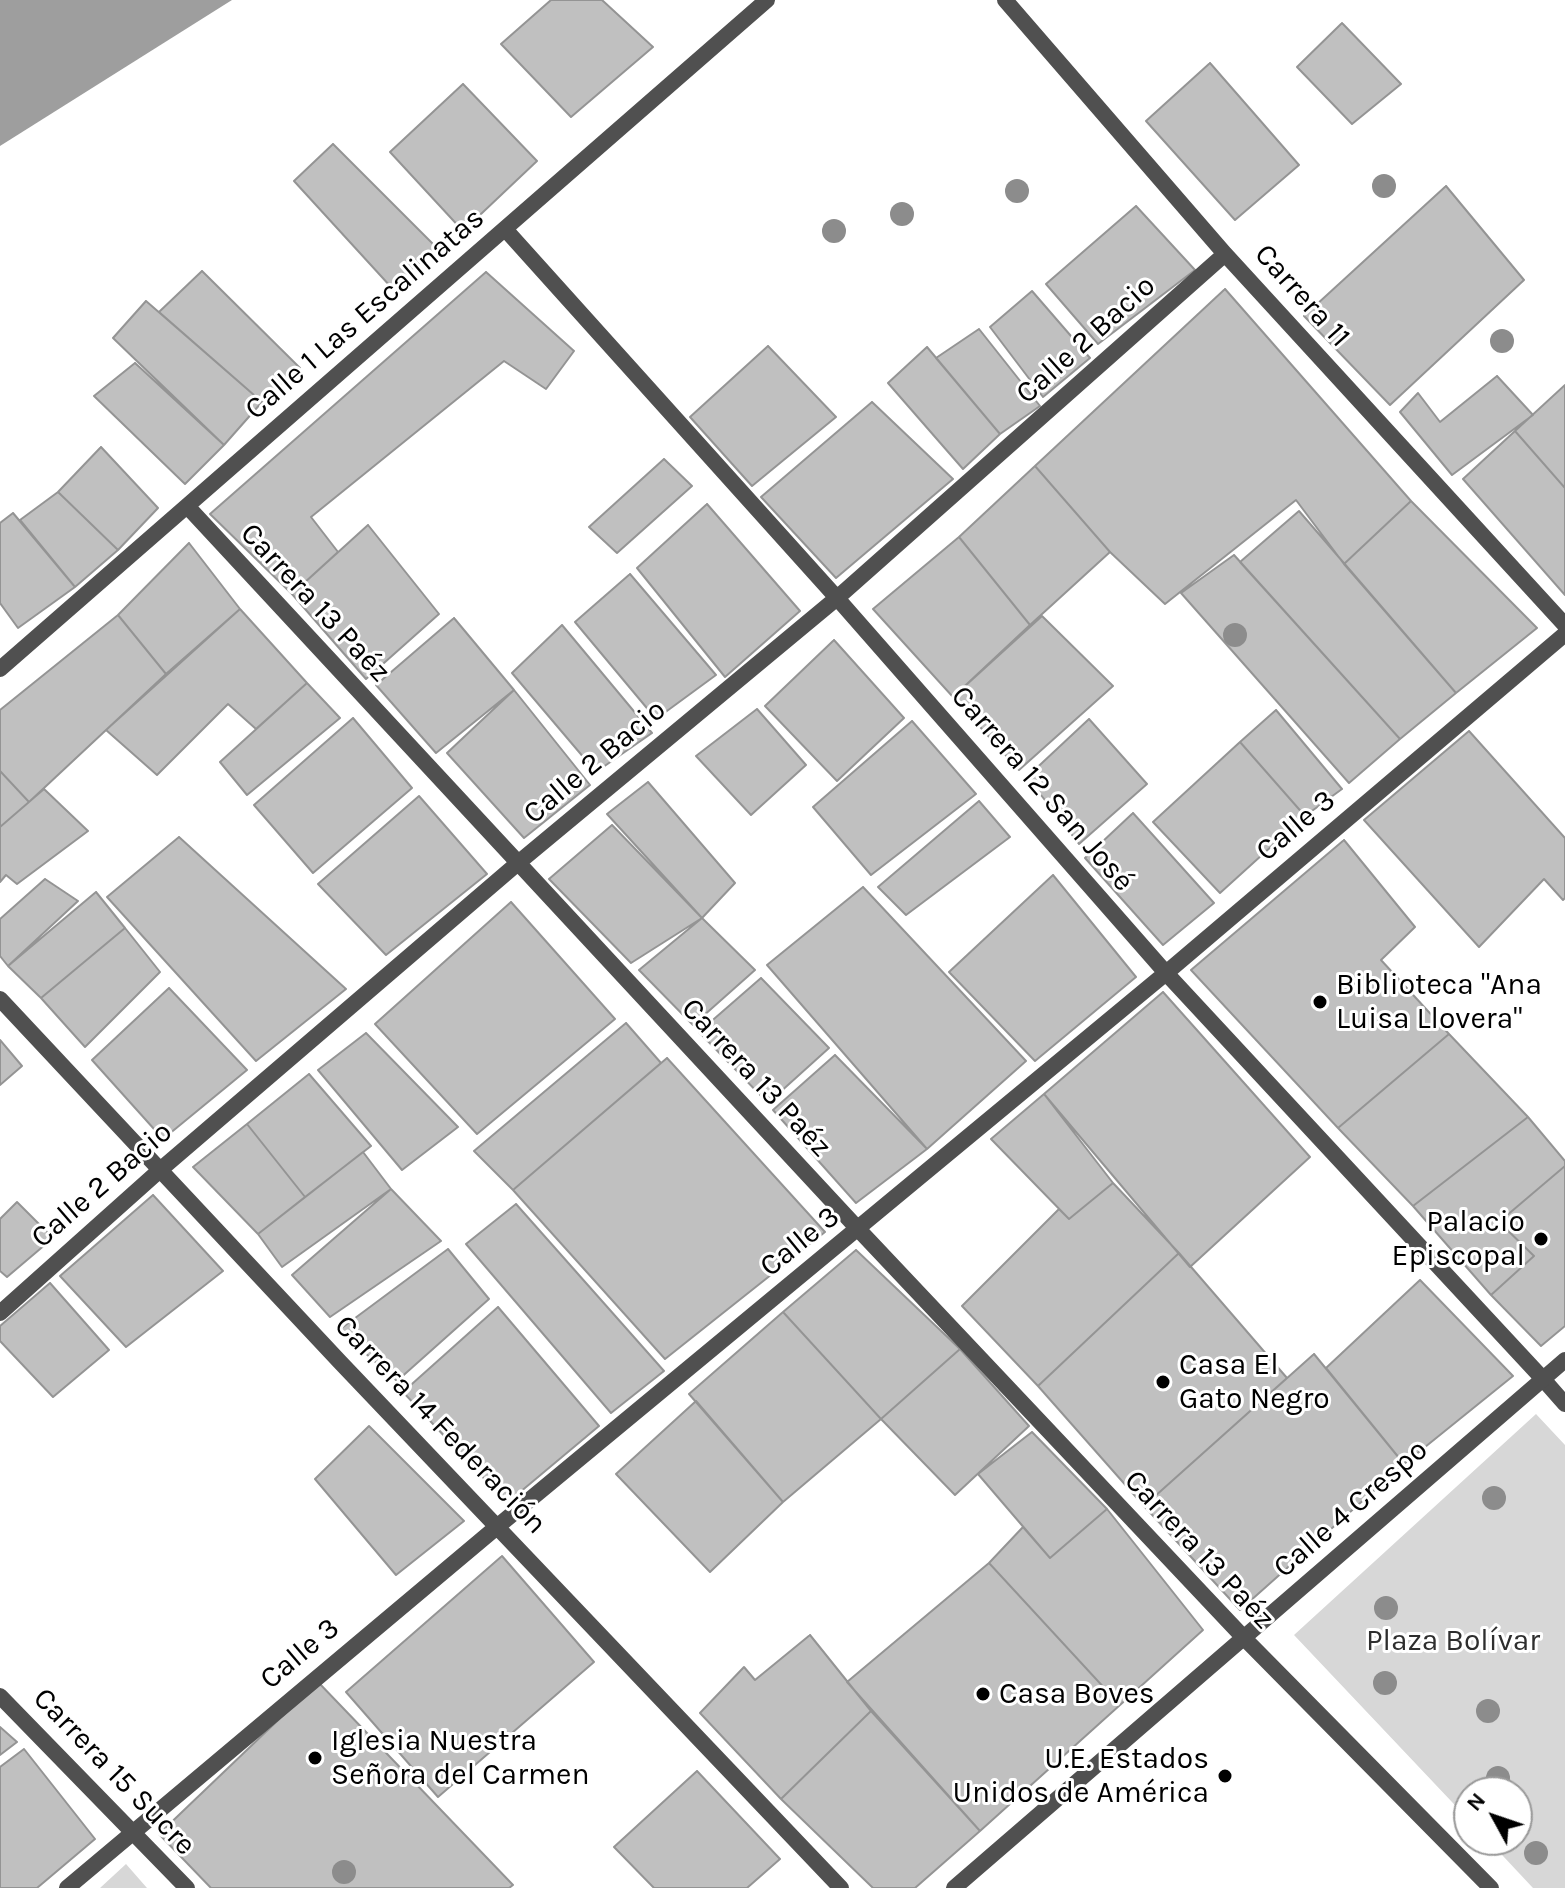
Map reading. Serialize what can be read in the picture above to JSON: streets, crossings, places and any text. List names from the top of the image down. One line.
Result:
{"streets":{"street":["Carrera 11","Calle 1 Las Escalinatas","Calle 2 Bacio","Carrera 13 Paéz","Carrera 12 San José","Calle 3","Carrera 14 Federación","Calle 4 Crespo","Carrera 15 Sucre"]},"crossings":[["Carrera 11","Calle 2 Bacio"],["Calle 1 Las Escalinatas","Carrera 13 Paéz"],["Calle 1 Las Escalinatas","Carrera 12 San José"],["Calle 2 Bacio","Carrera 13 Paéz"],["Calle 2 Bacio","Carrera 12 San José"],["Calle 2 Bacio","Carrera 14 Federación"],["Carrera 13 Paéz","Calle 3"],["Carrera 13 Paéz","Calle 4 Crespo"],["Carrera 12 San José","Calle 3"],["Carrera 12 San José","Calle 4 Crespo"],["Calle 3","Carrera 14 Federación"],["Calle 3","Carrera 15 Sucre"]],"parks":["Plaza Bolívar"],"places":["Biblioteca \"Ana Luisa Llovera\"","Palacio Episcopal","Casa El Gato Negro","Casa Boves","Iglesia Nuestra Señora del Carmen","U.E. Estados Unidos de América"],"north":"top left"}
